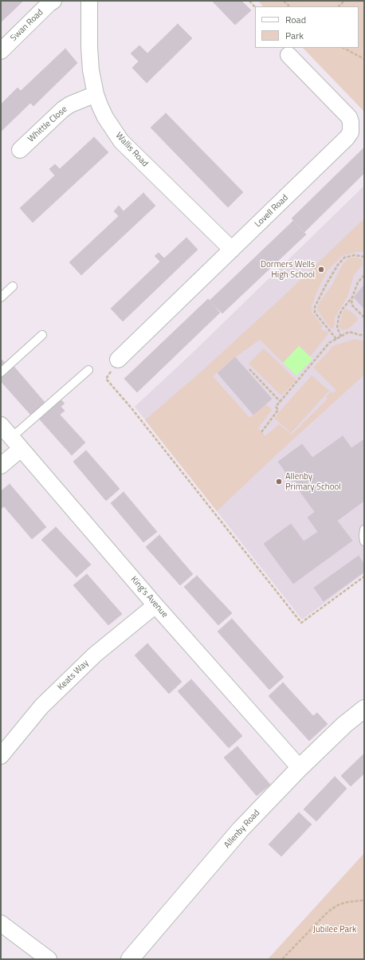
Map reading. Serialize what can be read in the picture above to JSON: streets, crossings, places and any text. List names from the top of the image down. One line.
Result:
{"streets":{"street":["Swan Road","Whittle Close","Wallis Road","Lovell Road","King's Avenue","Keats Way","Allenby Road"]},"crossings":[["Whittle Close","Wallis Road"],["Wallis Road","Lovell Road"],["King's Avenue","Keats Way"],["King's Avenue","Allenby Road"]],"parks":["Jubilee Park"],"places":["Dormers Wells High School","Allenby Primary School"],"legend":["Road","Park"]}
